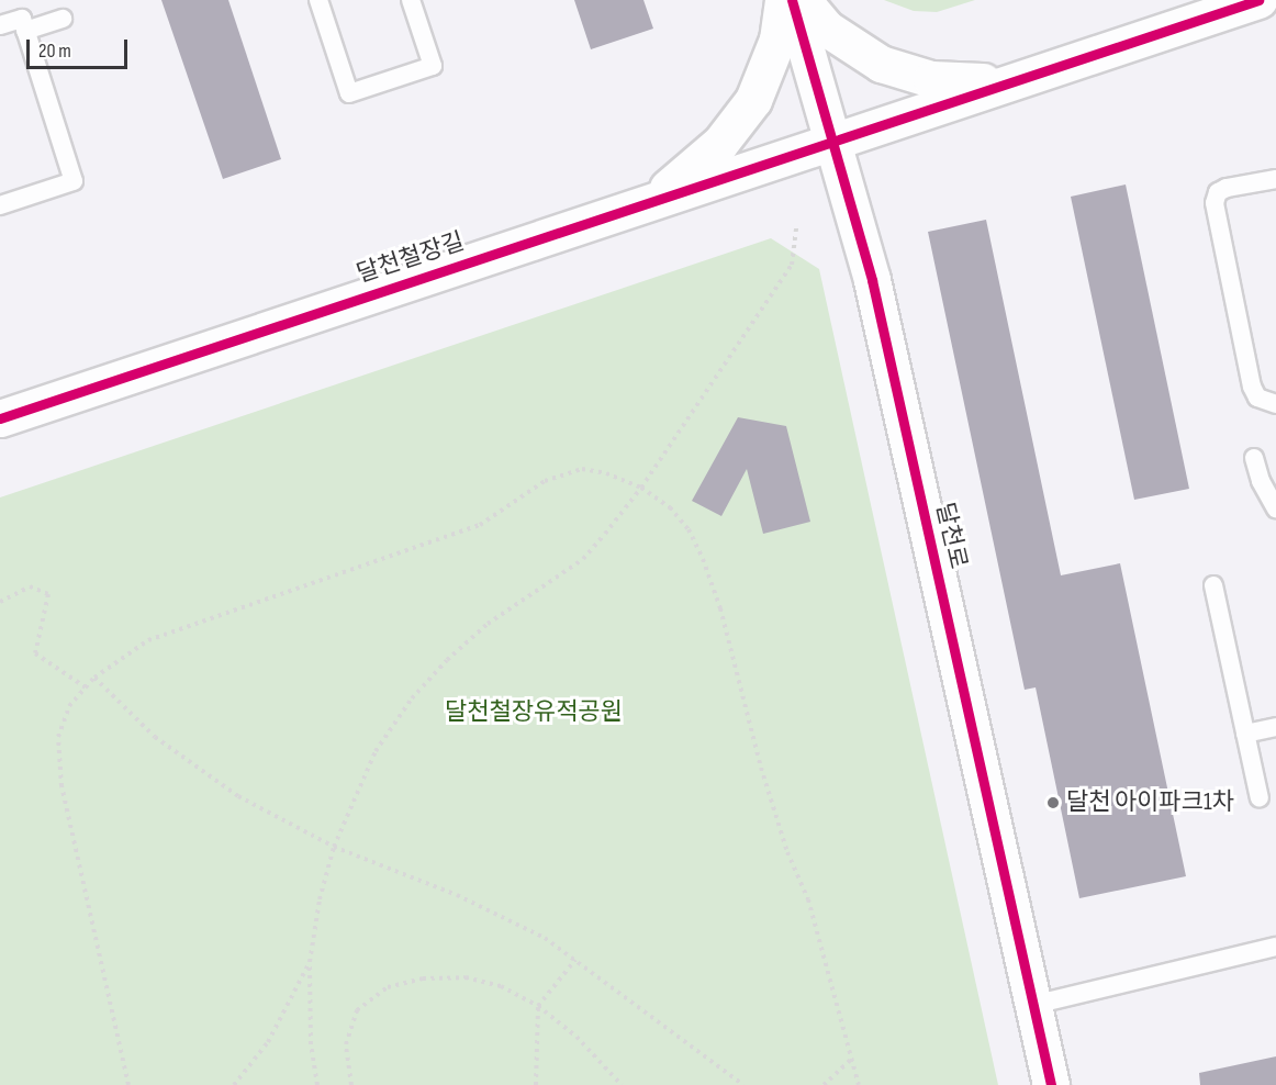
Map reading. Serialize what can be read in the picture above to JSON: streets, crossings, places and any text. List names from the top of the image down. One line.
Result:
{"streets":{"street":["달천철장길","달천로"]},"crossings":[["달천철장길","달천로"]],"parks":["달천철장유적공원"],"places":["달천 아이파크1차"],"scale_bar":"20 m"}
